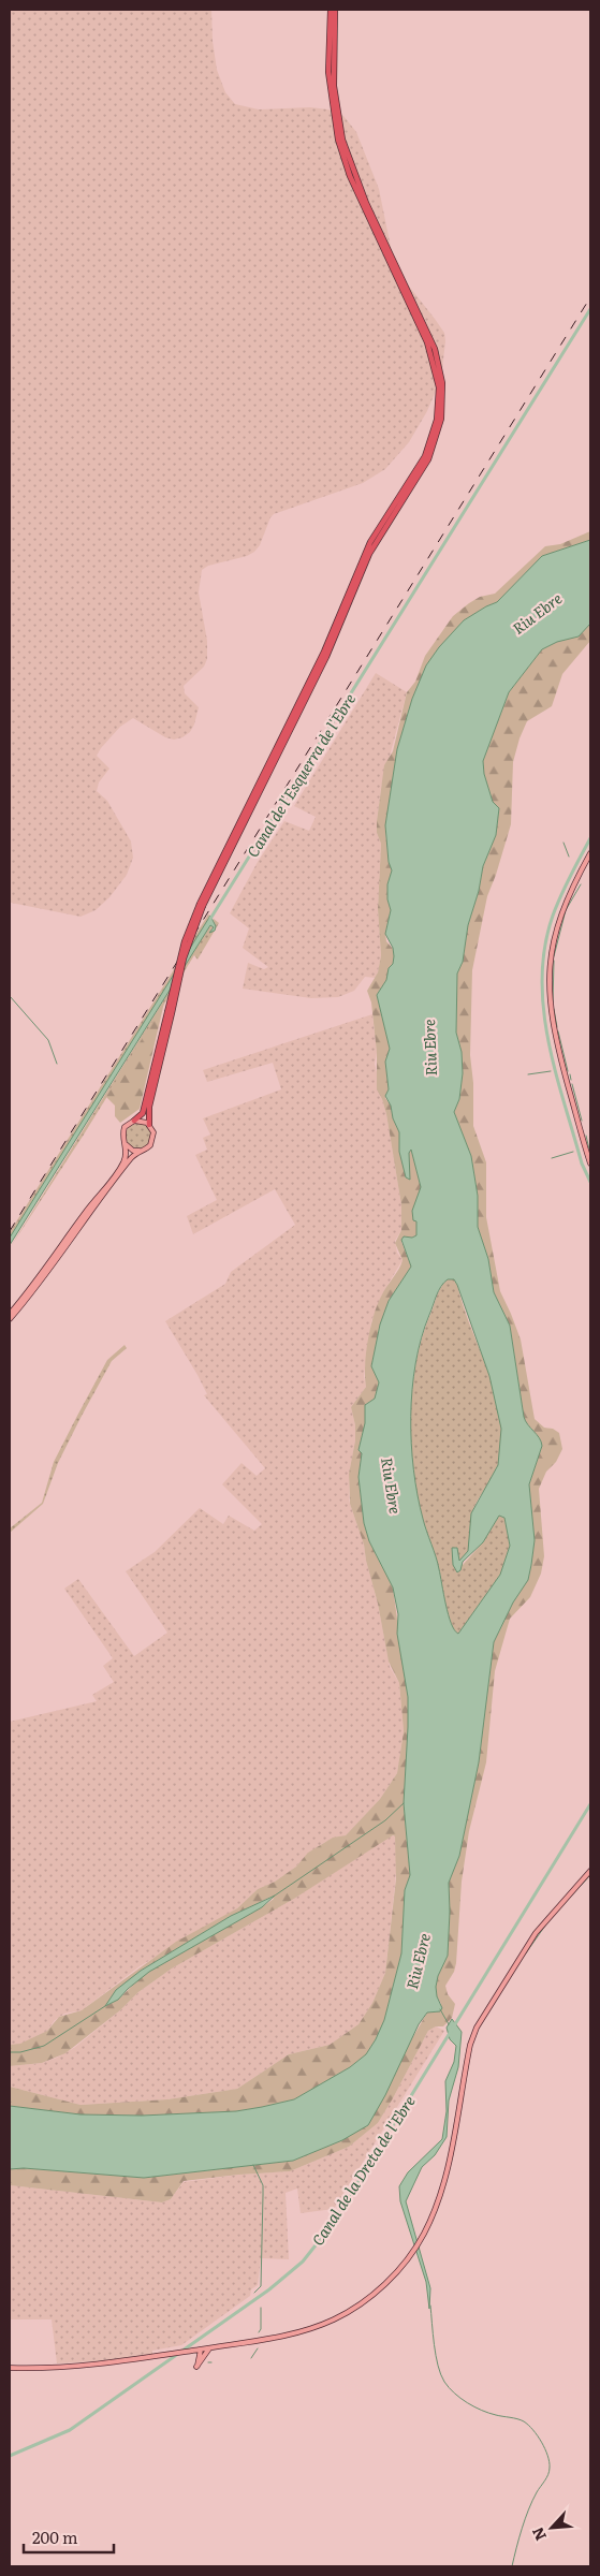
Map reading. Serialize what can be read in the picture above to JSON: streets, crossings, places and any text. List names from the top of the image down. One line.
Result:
{"water":["Riu Ebre","Canal de l'Esquerra de l'Ebre","Canal de la Dreta de l'Ebre"],"scale_bar":"200 m","north":"bottom left"}
